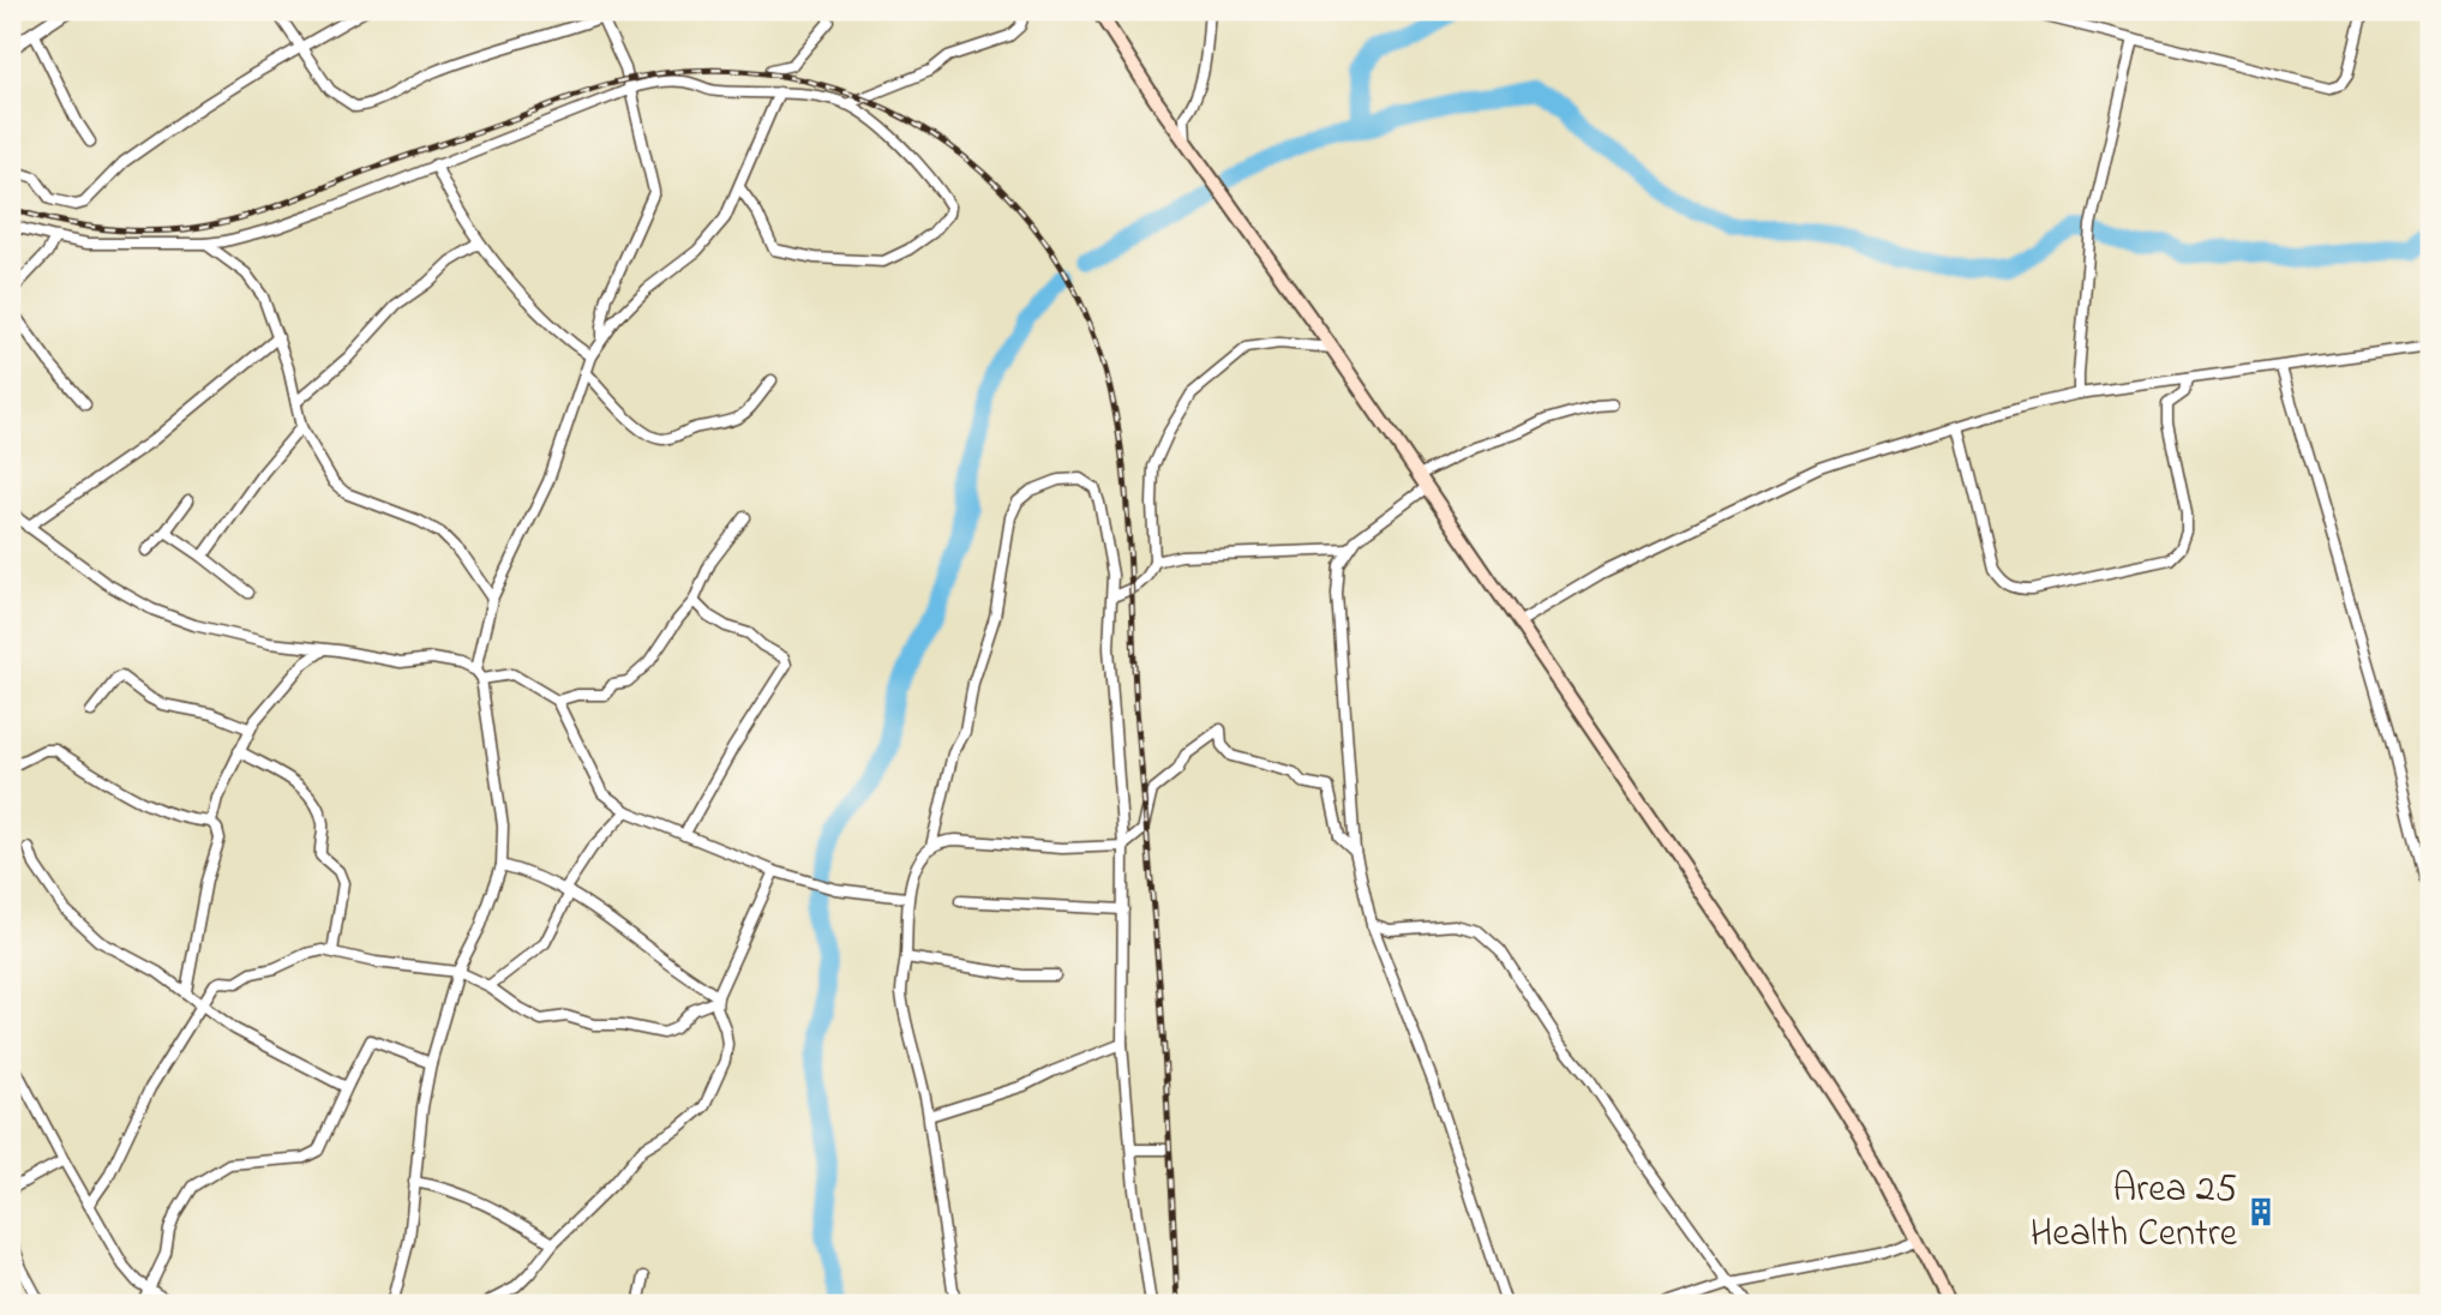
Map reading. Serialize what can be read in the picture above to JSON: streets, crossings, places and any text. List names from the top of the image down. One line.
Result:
{"places":{"building":["Area 25 Health Centre"]}}
